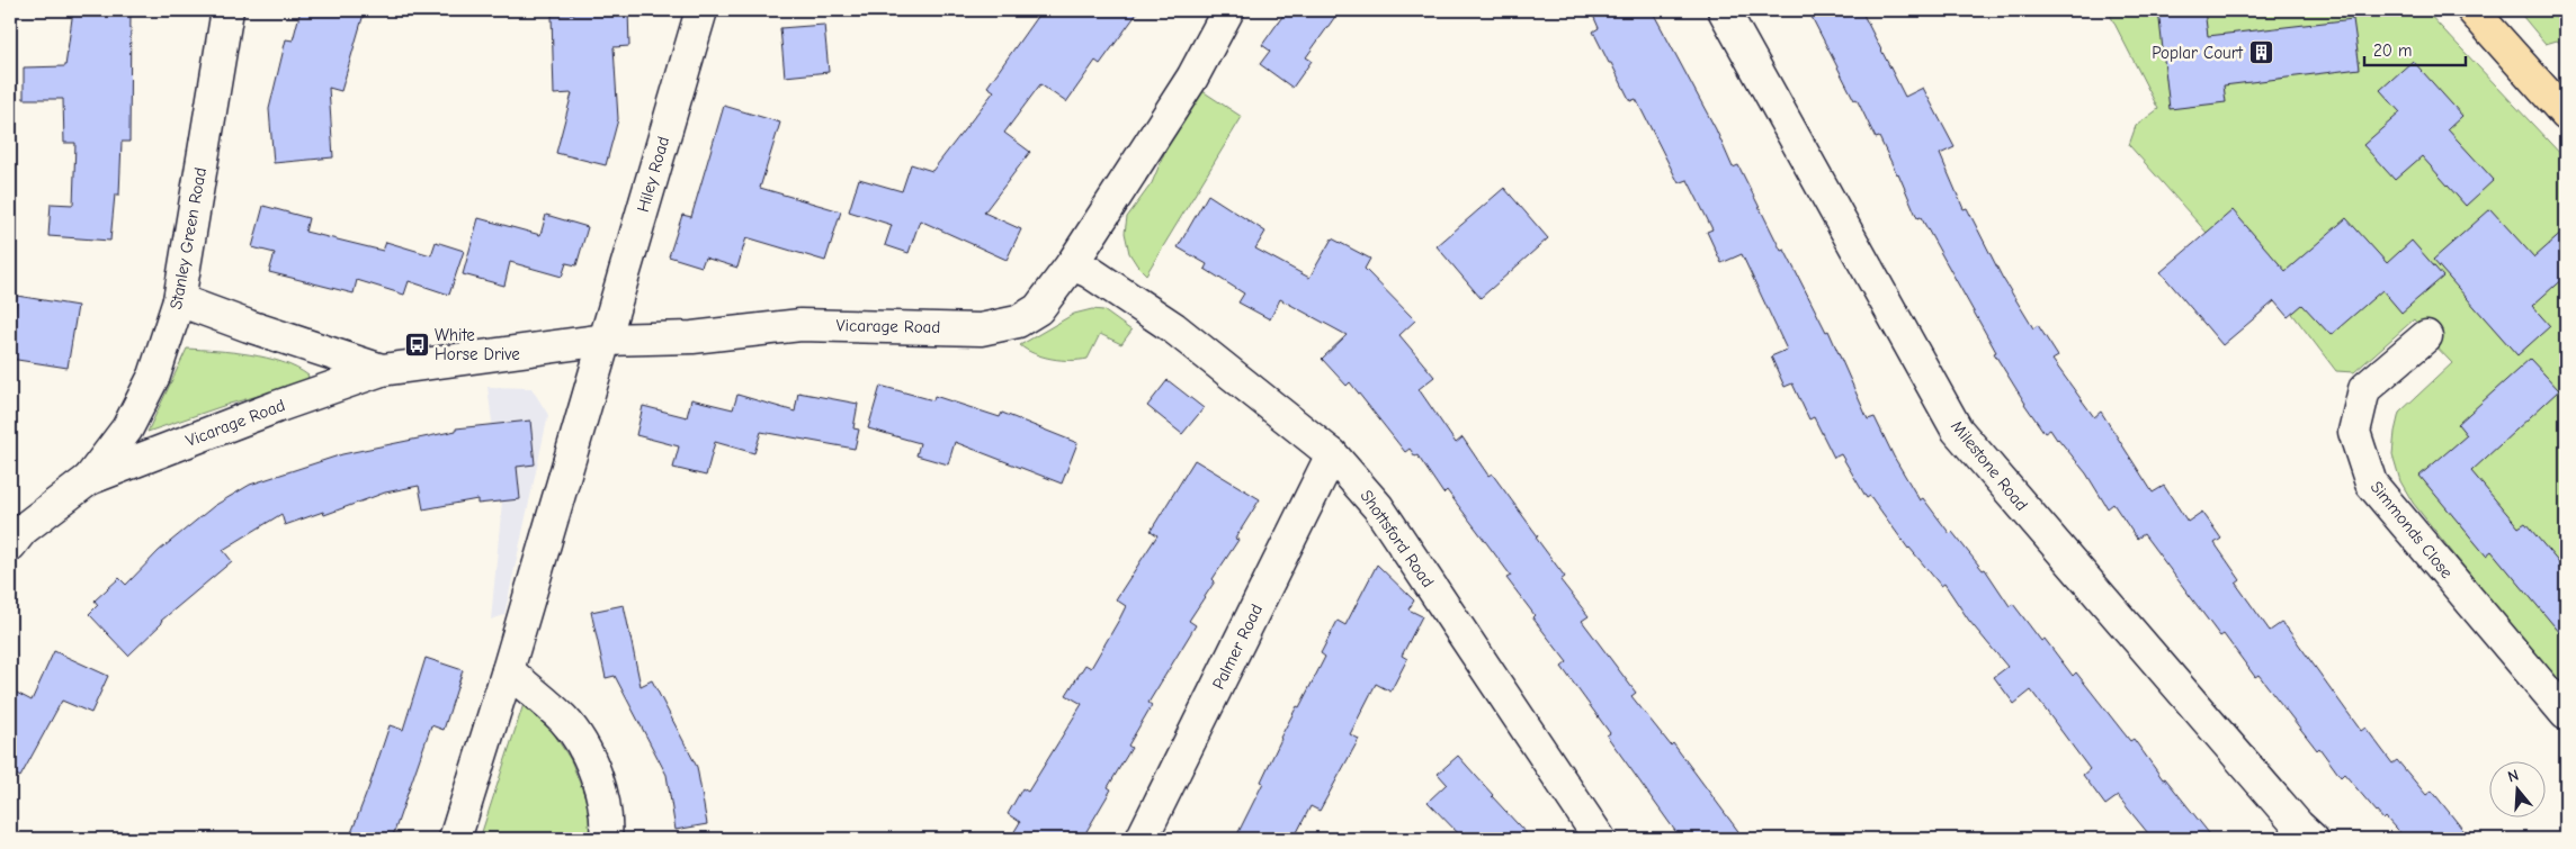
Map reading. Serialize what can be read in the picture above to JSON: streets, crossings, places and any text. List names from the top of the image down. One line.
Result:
{"streets":{"street":["Hiley Road","Stanley Green Road","Vicarage Road","Milestone Road","Simmonds Close","Shottsford Road","Palmer Road"]},"crossings":[["Hiley Road","Vicarage Road"],["Stanley Green Road","Vicarage Road"],["Vicarage Road","Shottsford Road"],["Shottsford Road","Palmer Road"]],"places":{"building":["Poplar Court"],"bus stop":["White Horse Drive"]},"scale_bar":"20 m","north":"top"}
